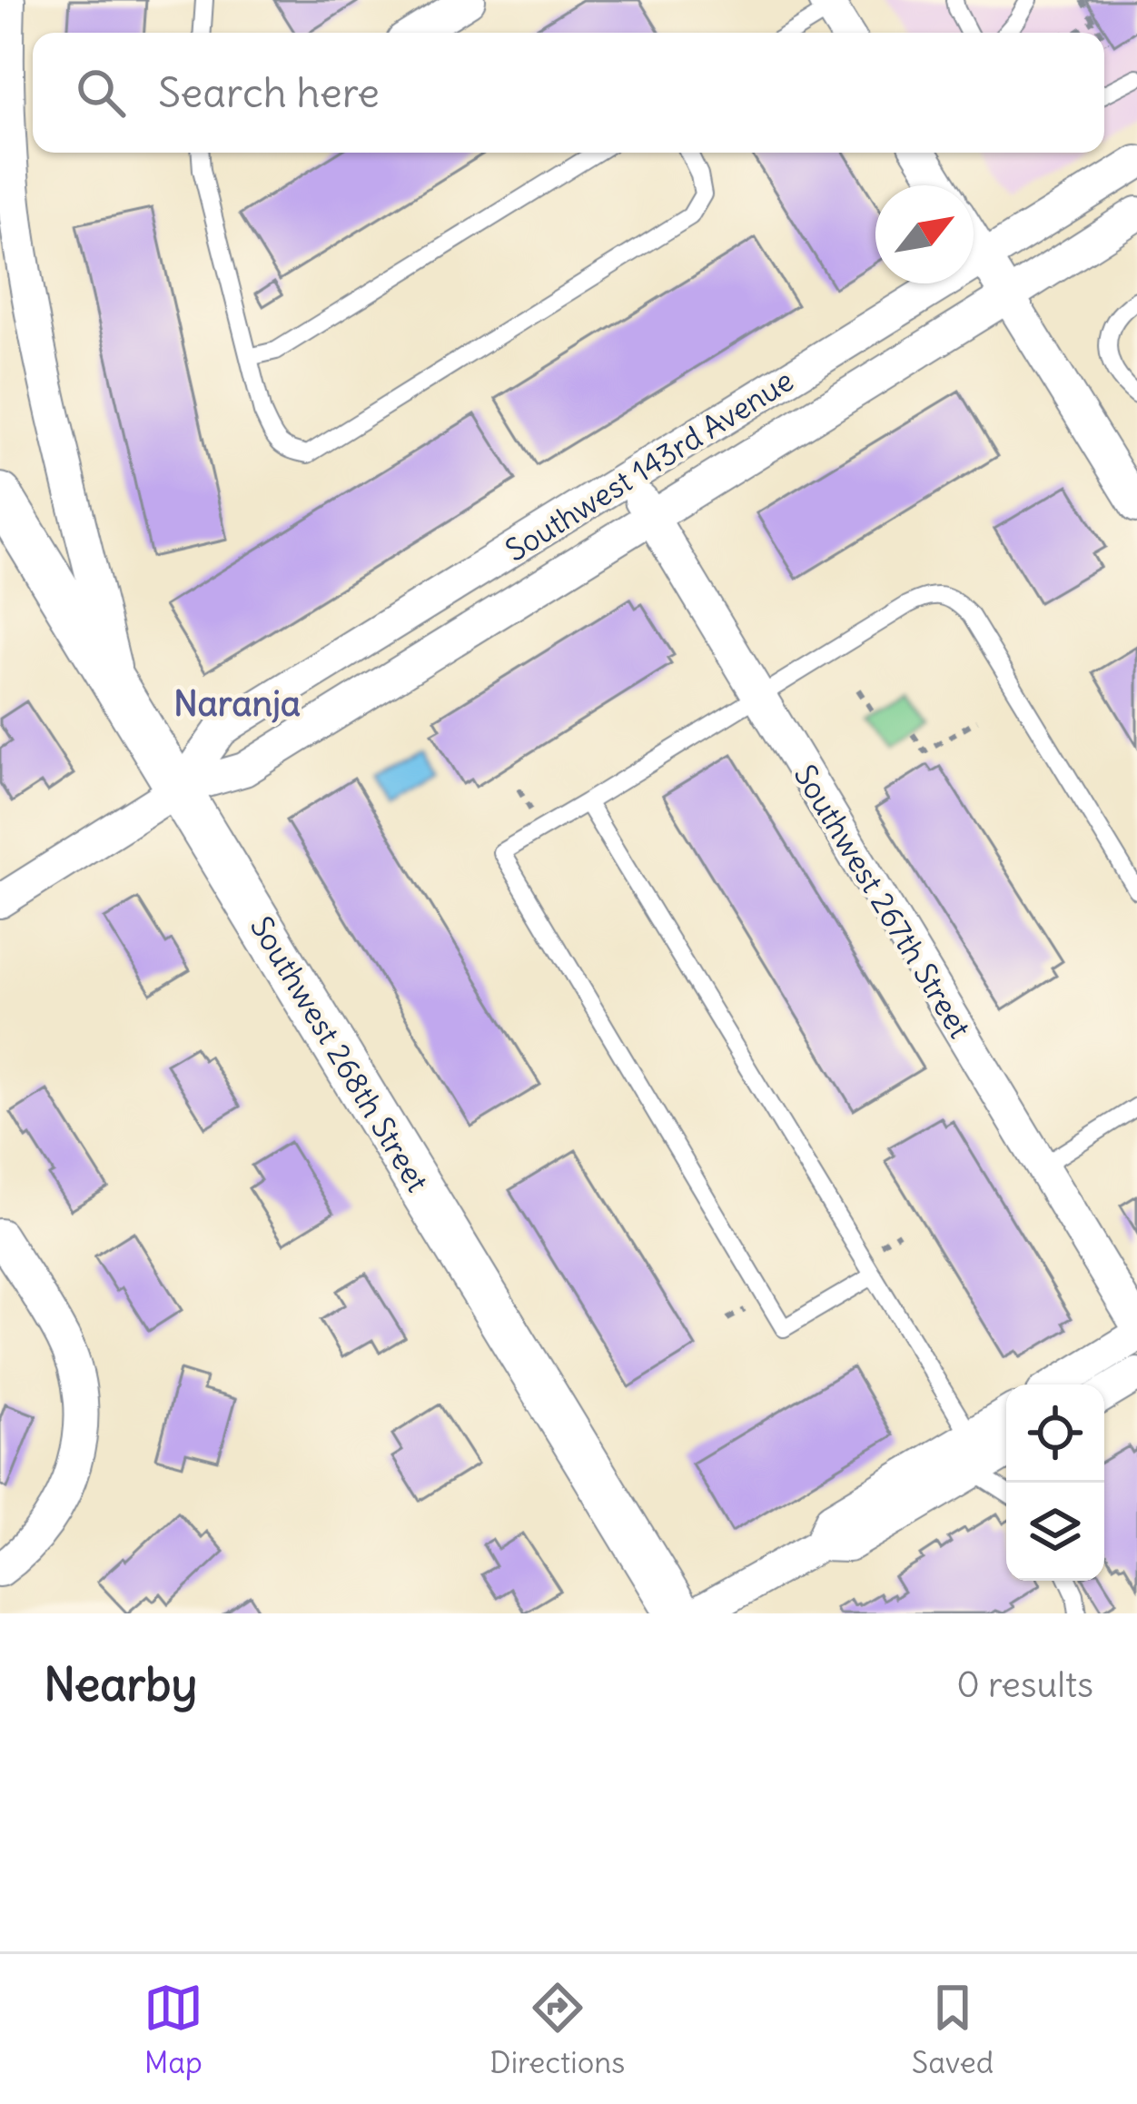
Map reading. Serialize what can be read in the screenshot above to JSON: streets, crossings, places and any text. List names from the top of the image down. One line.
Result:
{"streets":{"main road":["Southwest 268th Street"],"street":["Southwest 143rd Avenue","Southwest 267th Street"]},"crossings":[["Southwest 143rd Avenue","Southwest 267th Street"],["Southwest 143rd Avenue","Southwest 268th Street"]],"districts":["Naranja"],"north":"top right","page":{"search":"Search here","heading":["Nearby","0 results"],"nav":["Map","Directions","Saved"]}}
